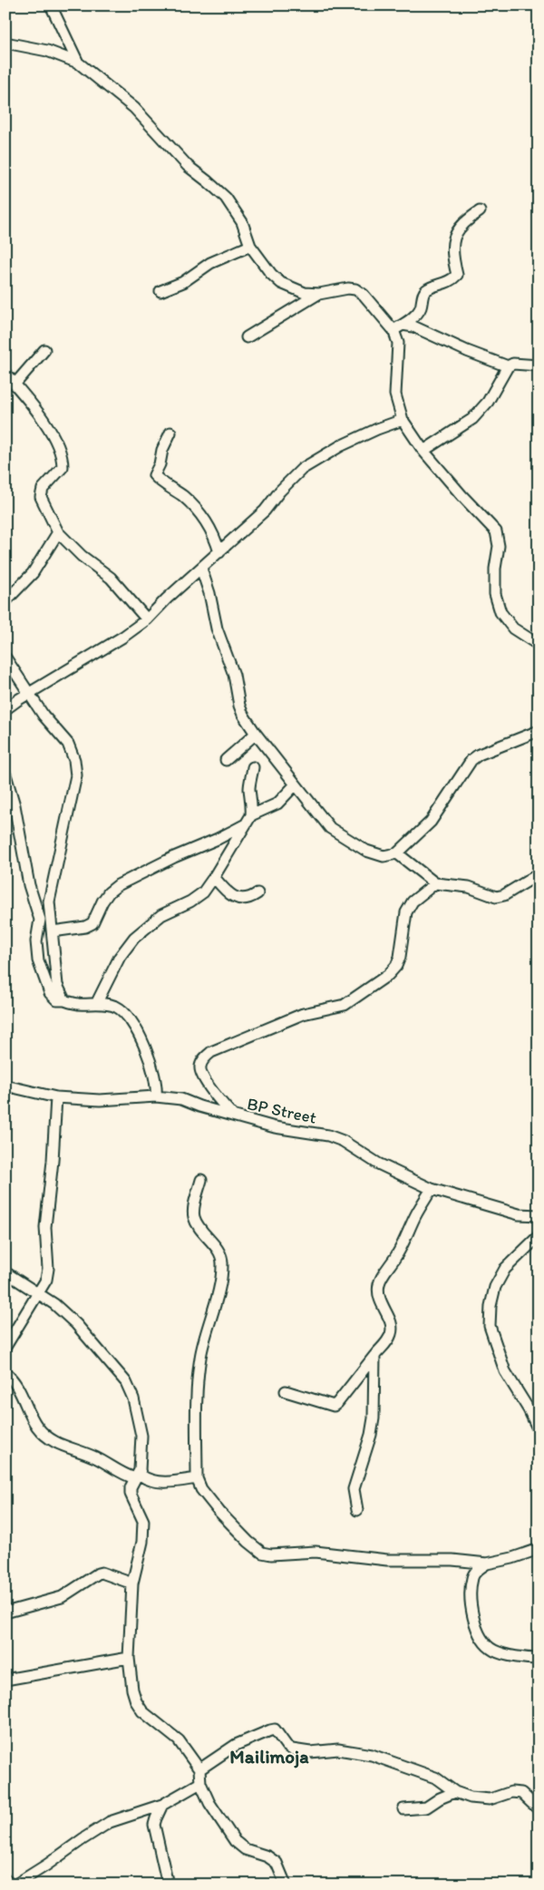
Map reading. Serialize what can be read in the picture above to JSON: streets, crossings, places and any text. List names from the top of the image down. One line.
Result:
{"streets":{"street":["BP Street"]},"districts":["Mailimoja"]}
